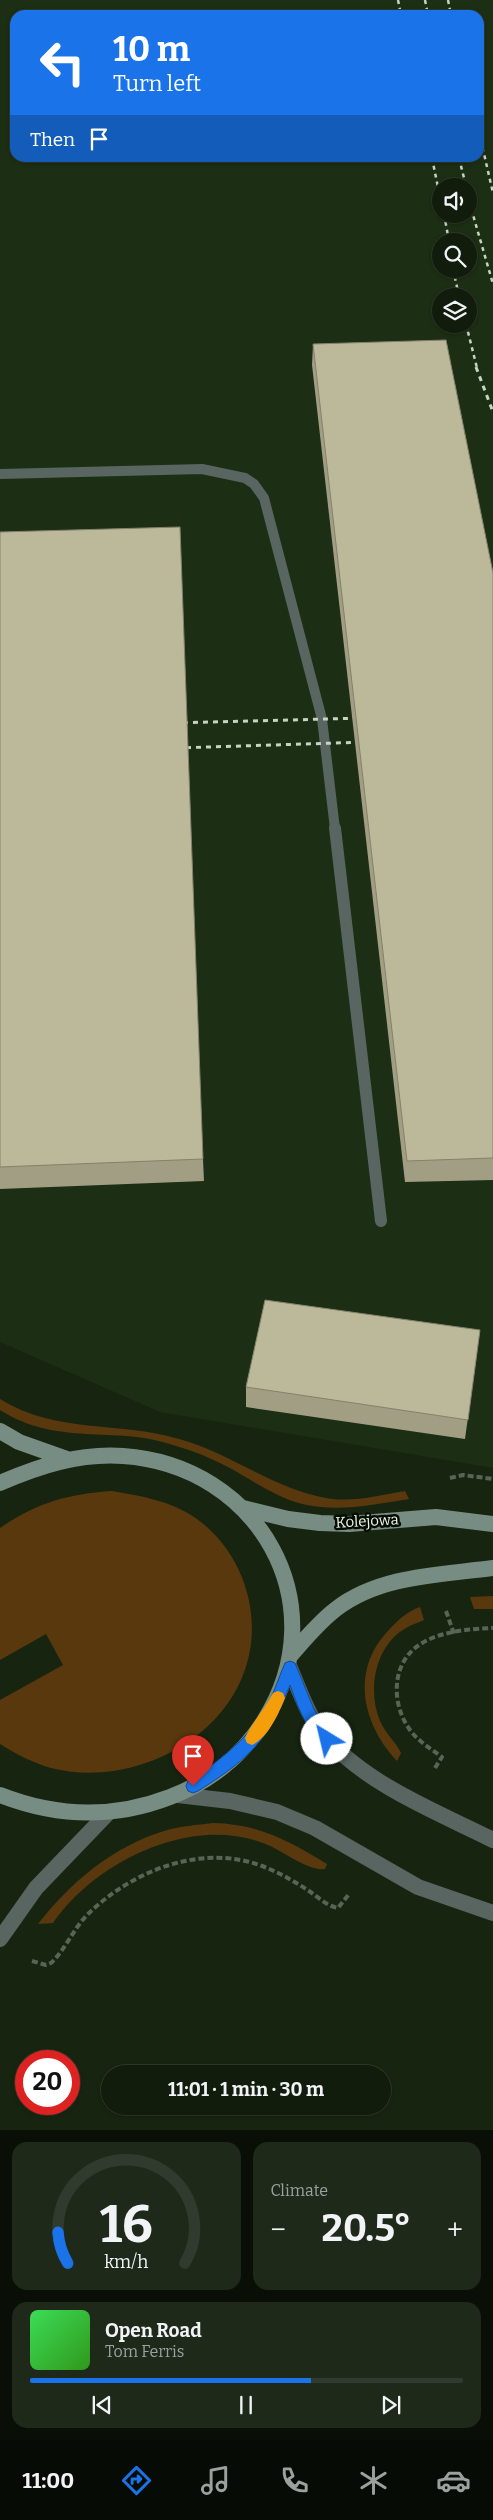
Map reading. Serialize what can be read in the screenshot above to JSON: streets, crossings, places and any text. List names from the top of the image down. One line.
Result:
{"streets":{"street":["Kolejowa"]},"page":{"turn":["10 m","Turn left"],"then":"Then","limit":"20","trip":"11:01 · 1 min · 30 m","tile":"Climate","heat":["−","20.5°","+"],"song":["Open Road","Tom Ferris"],"tabs":"11:00","gauge":["16","km/h"]}}
